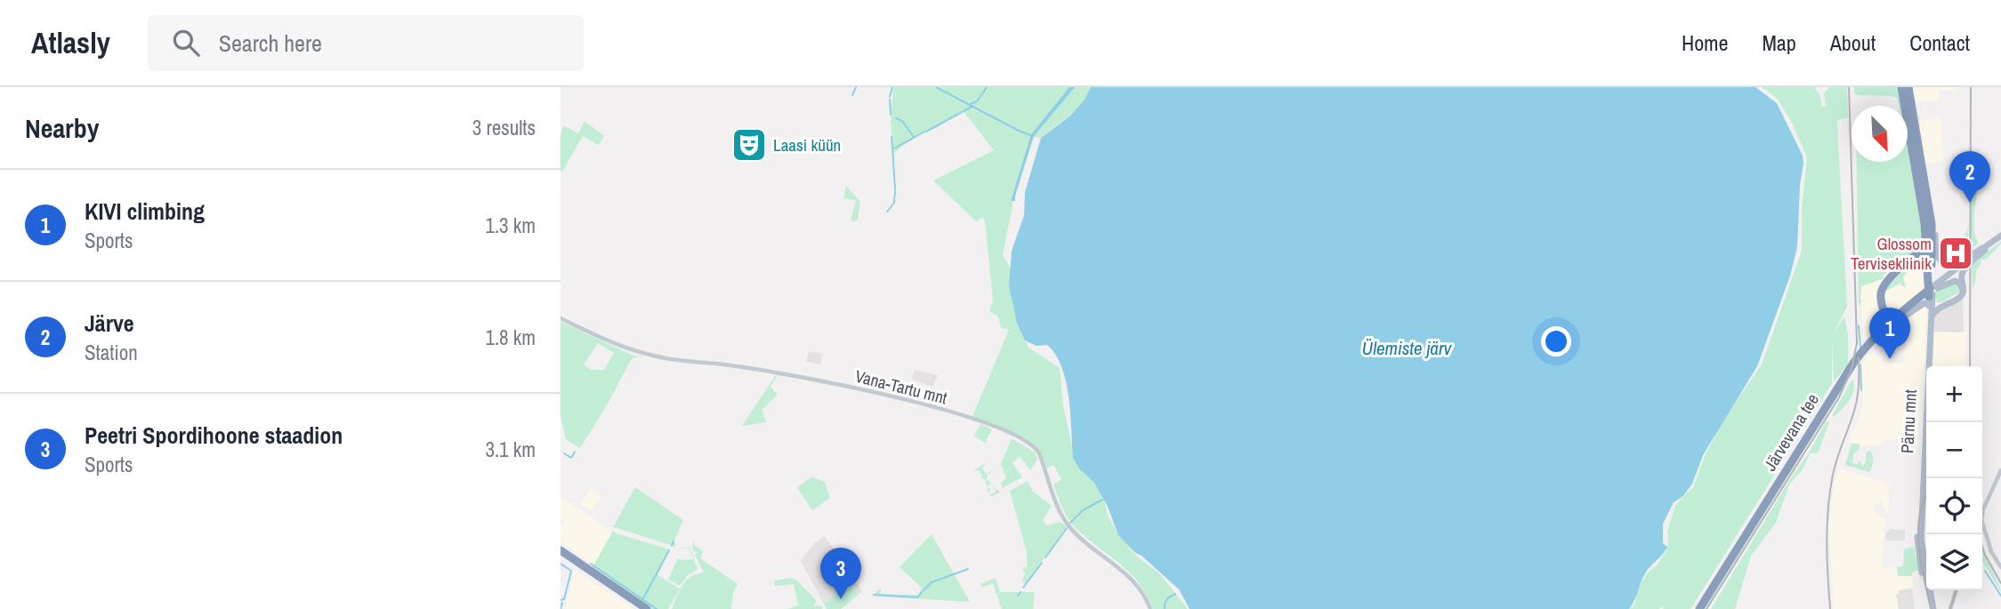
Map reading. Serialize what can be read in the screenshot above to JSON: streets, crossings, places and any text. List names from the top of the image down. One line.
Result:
{"streets":{"highway":["Pärnu mnt","Järvevana tee"],"street":["Vana-Tartu mnt"]},"crossings":[["Pärnu mnt","Järvevana tee"]],"water":["Ülemiste järv"],"places":{"theatre":["Laasi küün"],"hospital":["Glossom Tervisekliinik"]},"north":"bottom right","page":{"header":"Atlasly","search":"Search here","nav":["Home","Map","About","Contact"],"heading":["Nearby","3 results"],"pins":["2","1","3"],"list":[{"mark":"1","name":"KIVI climbing","note":"Sports","value":"1.3 km"},{"mark":"2","name":"Järve","note":"Station","value":"1.8 km"},{"mark":"3","name":"Peetri Spordihoone staadion","note":"Sports","value":"3.1 km"}],"map_buttons":["+","−"]}}
